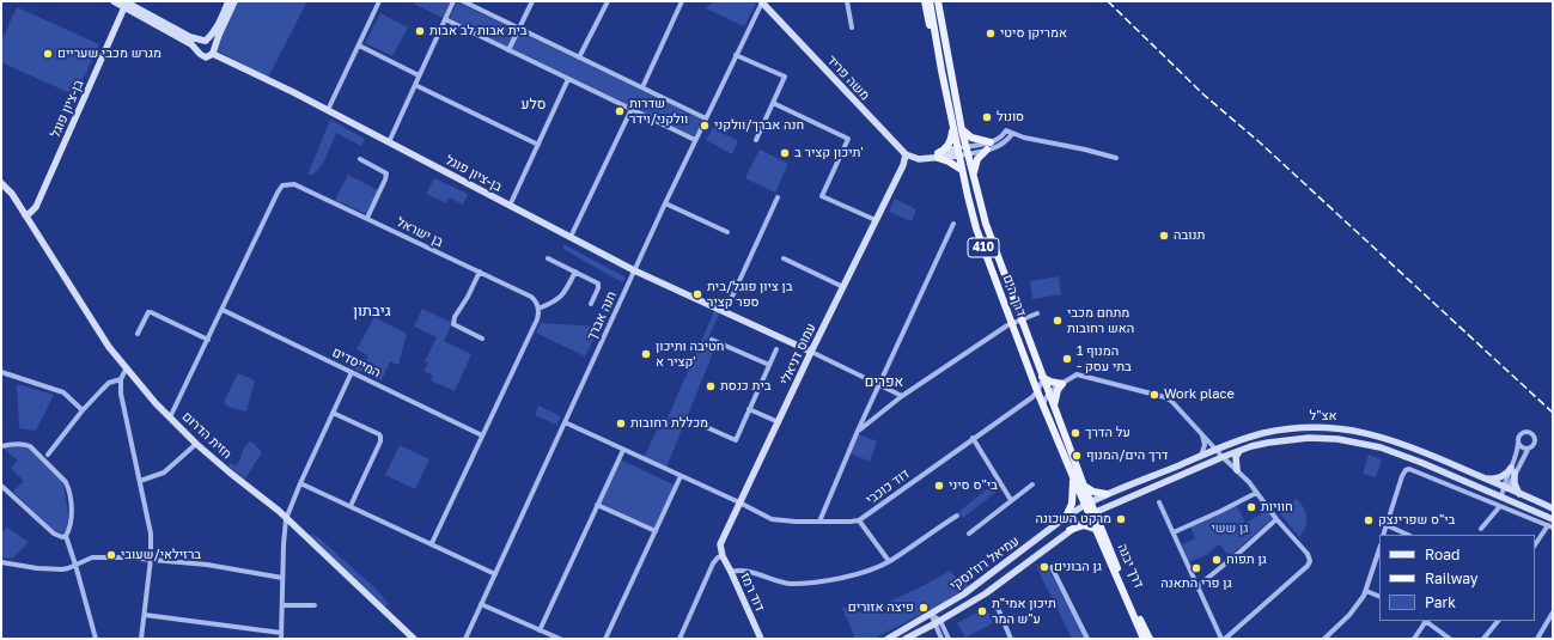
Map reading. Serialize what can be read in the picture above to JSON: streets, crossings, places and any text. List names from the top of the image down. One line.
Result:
{"streets":{"main road":["410","דרך הים","דרך יבנה"],"street":["משה פריד","בן-ציון פוגל","בן ישראל","חנה אברך","עמוס דניאלי","המייסדים","אצ\"ל","חזית הדרום","דוד כוכבי","עמיאל רוז'נסקי","דוד רמז"]},"crossings":[["משה פריד","דרך הים"],["משה פריד","חנה אברך"],["משה פריד","עמוס דניאלי"],["בן-ציון פוגל","חנה אברך"],["בן-ציון פוגל","עמוס דניאלי"],["בן-ציון פוגל","חזית הדרום"],["בן ישראל","המייסדים"],["דרך הים","אצ\"ל"],["דרך הים","דוד כוכבי"],["דרך הים","עמיאל רוז'נסקי"],["דרך הים","דרך יבנה"],["חנה אברך","דוד כוכבי"],["עמוס דניאלי","דוד כוכבי"],["עמוס דניאלי","דוד רמז"],["אצ\"ל","עמיאל רוז'נסקי"],["אצ\"ל","דרך יבנה"],["עמיאל רוז'נסקי","דרך יבנה"]],"districts":["סלע","גיבתון","אפרים"],"parks":["גן ששי"],"places":["בית אבות לב אבות","אמריקן סיטי","מגרש מכבי שעריים","שדרות וולקני/וידר","סונול","חנה אברך/וולקני","תיכון קציר ב'","תנובה","בן ציון פוגל/בית ספר קציר","מתחם מכבי האש רחובות","חטיבה ותיכון קציר א'","המנוף 1 - בתי עסק","בית כנסת","Work place","מכללת רחובות","על הדרך","דרך הים/המנוף","בי\"ס סיני","חוויות","מרקט השכונה","בי\"ס שפרינצק","ברזילאי/שעובי","גן תפוח","גן הבונים","גן פרי התאנה","פיצה אזורים","תיכון אמי\"ת ע\"ש המר"],"legend":["Road","Railway","Park"]}
